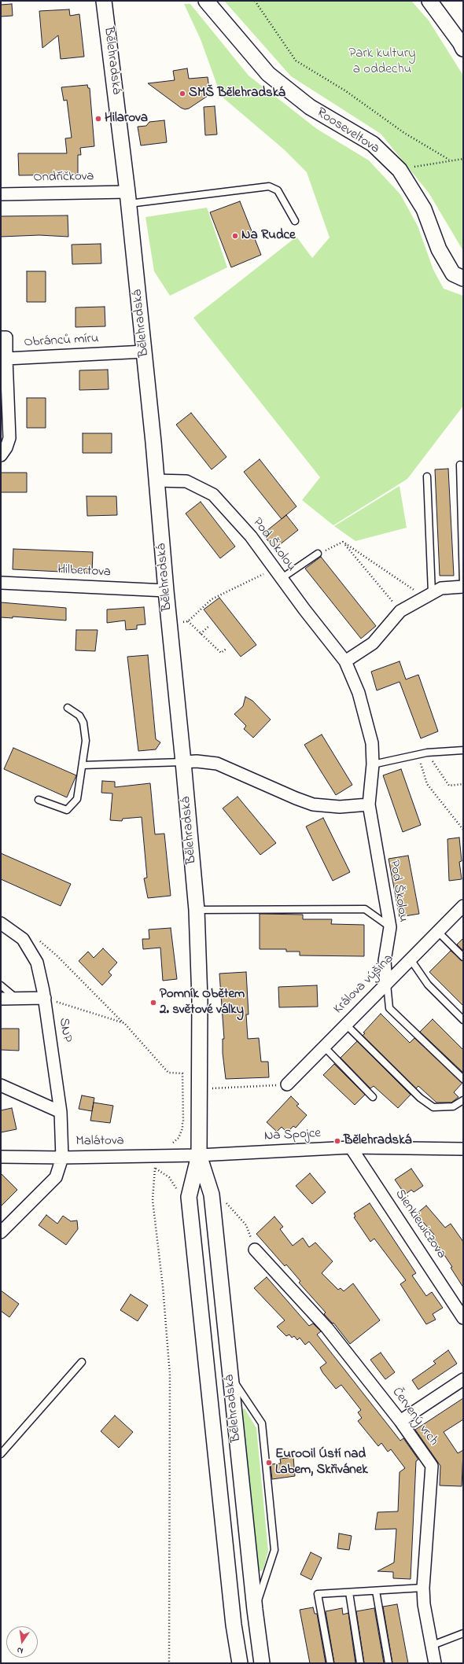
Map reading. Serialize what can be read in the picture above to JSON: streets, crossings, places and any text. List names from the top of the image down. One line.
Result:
{"streets":{"street":["Bělehradská","Rooseveltova","Ondříčkova","Obránců míru","Pod Školou","Hilbertova","Králova výšina","SNP","Na Spojce","Malátova","Sienkiewiczova","Červený vrch"]},"crossings":[["Bělehradská","Ondříčkova"],["Bělehradská","Obránců míru"],["Bělehradská","Pod Školou"],["Bělehradská","Hilbertova"],["Bělehradská","Na Spojce"],["Bělehradská","Malátova"],["Pod Školou","Králova výšina"],["SNP","Malátova"],["Na Spojce","Malátova"],["Na Spojce","Sienkiewiczova"]],"parks":["Park kultury a oddechu"],"places":["SMŠ Bělehradská","Hilarova","Na Rudce","Pomník Obětem 2. světové války","Bělehradská","EuroOil Ústí nad Labem, Skřivánek"],"north":"bottom"}
